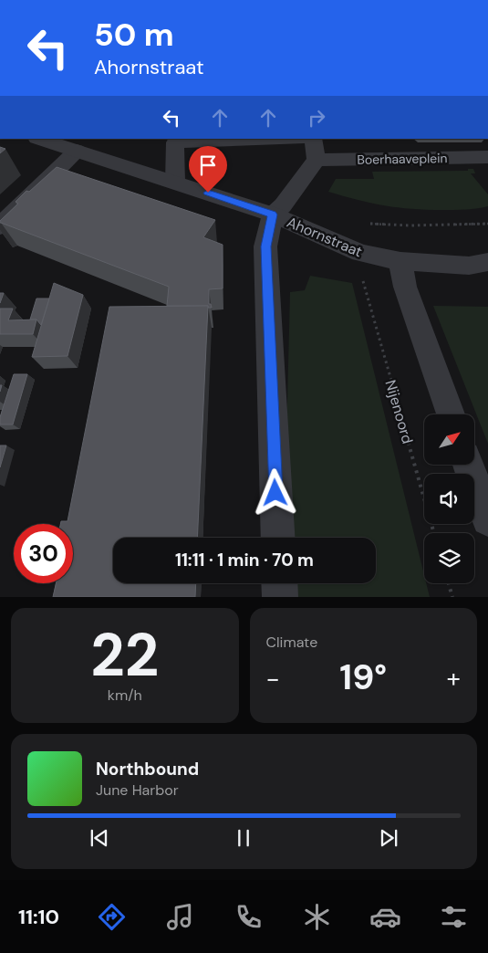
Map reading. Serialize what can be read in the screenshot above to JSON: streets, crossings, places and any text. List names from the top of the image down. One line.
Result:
{"streets":{"street":["Boerhaaveplein","Ahornstraat"],"path":["Nijenoord"]},"north":"top right","page":{"turn":["50 m","Ahornstraat"],"limit":"30","trip":"11:11 · 1 min · 70 m","tile":[["22","km/h"],"Climate"],"heat":["−","19°","+"],"song":["Northbound","June Harbor"],"tabs":"11:10"}}
